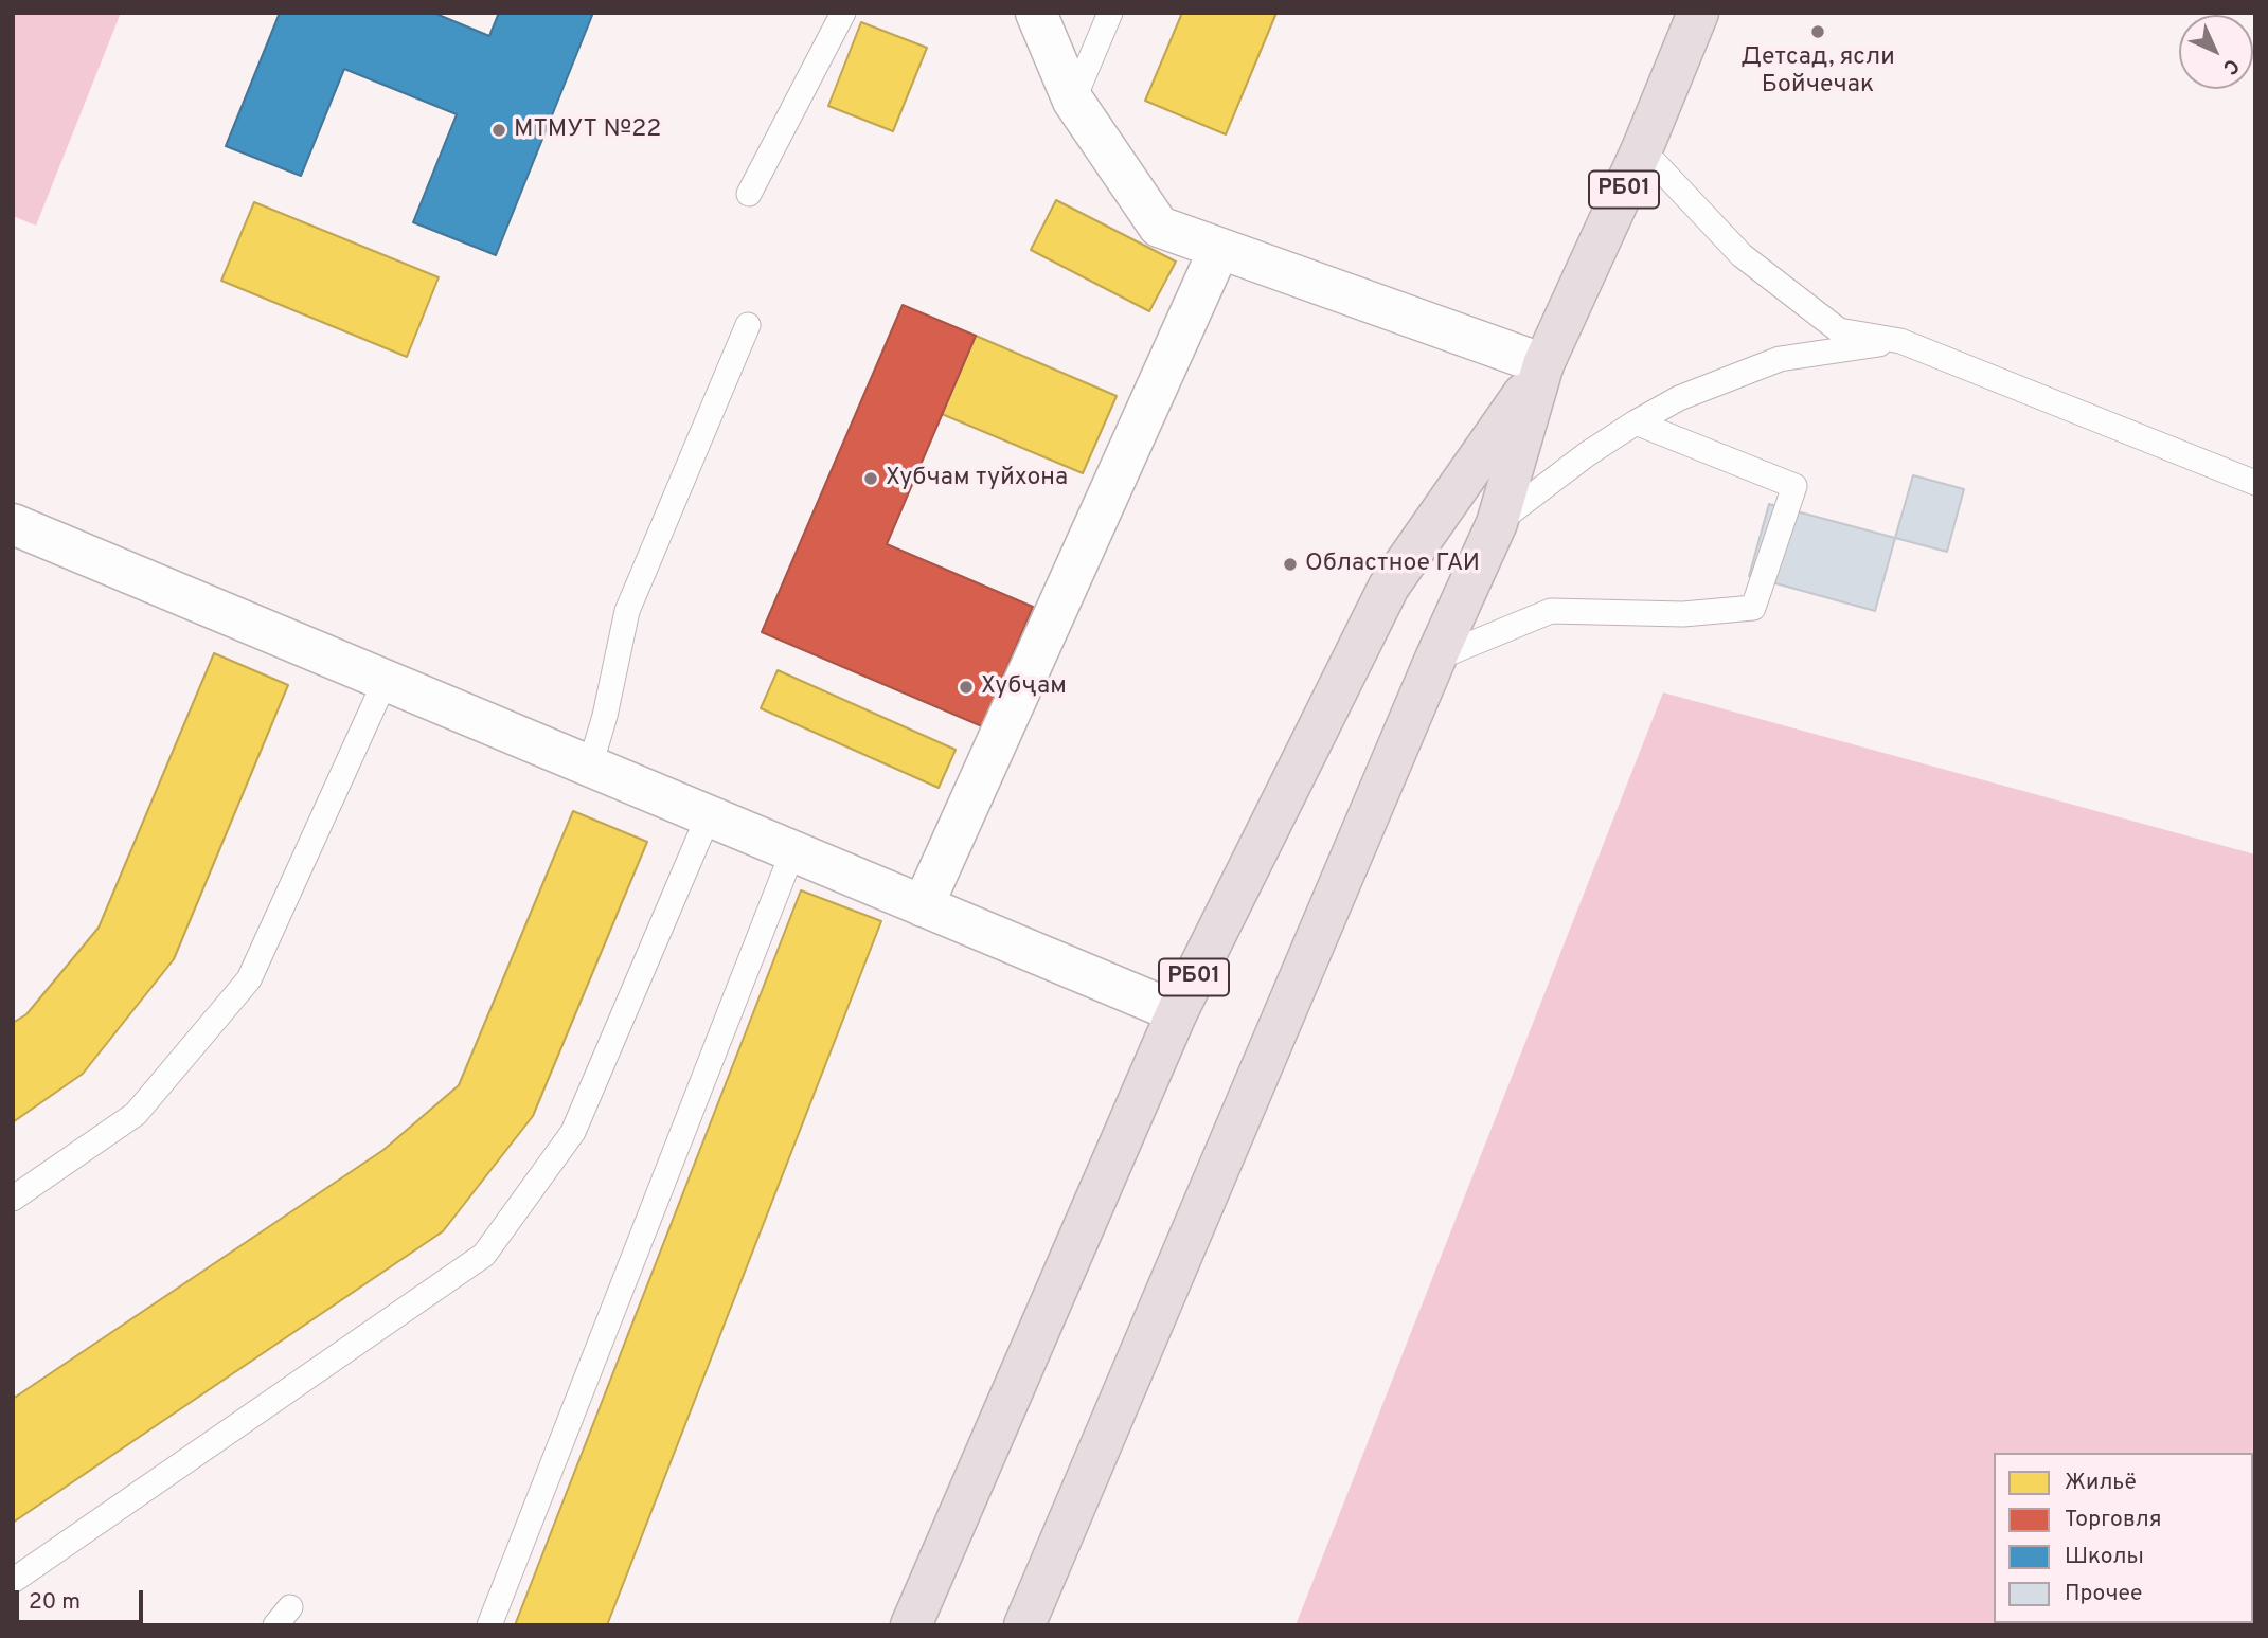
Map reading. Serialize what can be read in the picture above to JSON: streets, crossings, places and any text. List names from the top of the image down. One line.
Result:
{"streets":{"highway":["РБ01"]},"places":["Детсад, ясли Бойчечак","МТМУТ №22","Хубчам туйхона","Областное ГАИ","Хубҷам"],"legend":["Жильё","Торговля","Школы","Прочее"],"scale_bar":"20 m","north":"bottom right"}
